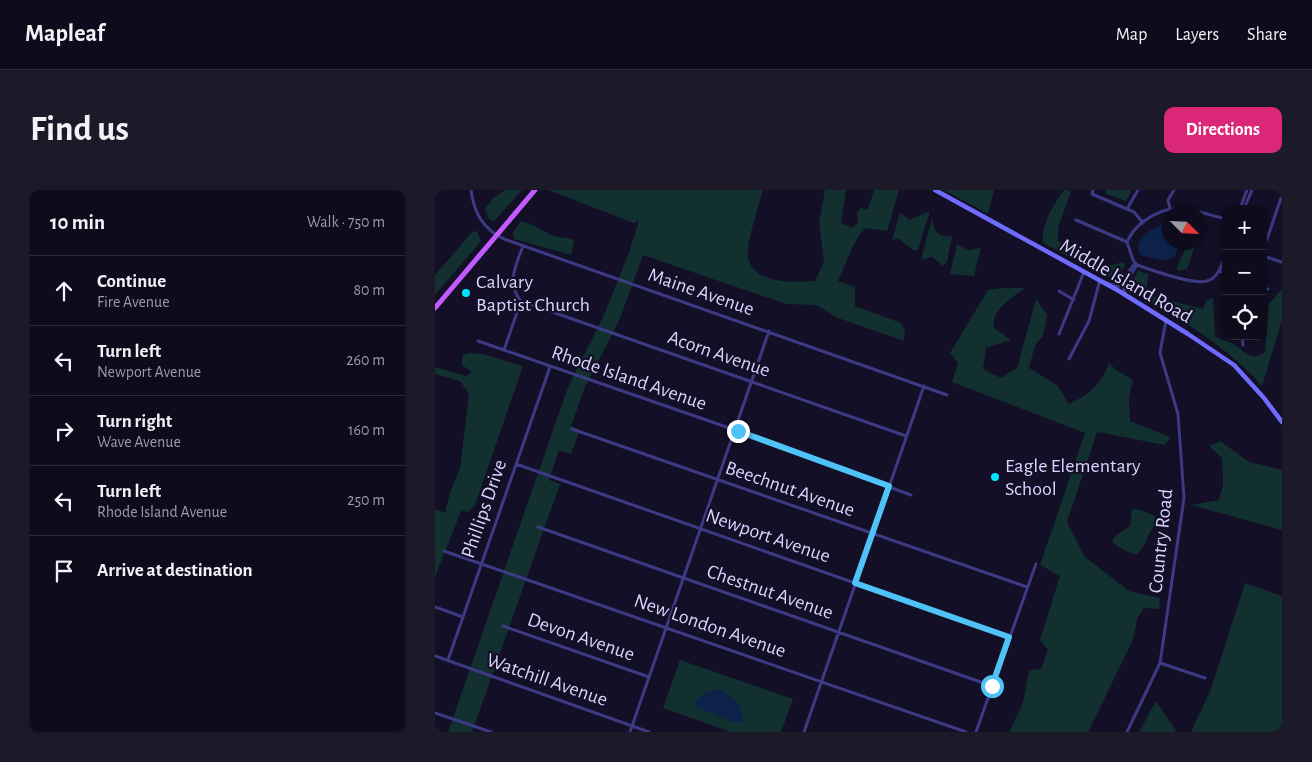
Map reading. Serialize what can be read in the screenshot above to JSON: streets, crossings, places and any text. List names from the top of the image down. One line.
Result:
{"streets":{"street":["Middle Island Road","Maine Avenue","Acorn Avenue","Rhode Island Avenue","Beechnut Avenue","Phillips Drive","Newport Avenue","Country Road","Chestnut Avenue","New London Avenue","Devon Avenue","Watchill Avenue"]},"crossings":[["Middle Island Road","Country Road"],["Rhode Island Avenue","Phillips Drive"],["Phillips Drive","Newport Avenue"],["Phillips Drive","New London Avenue"],["Phillips Drive","Watchill Avenue"]],"places":["Calvary Baptist Church","Eagle Elementary School"],"north":"bottom right","page":{"header":"Mapleaf","nav":["Map","Layers","Share"],"buttons":"Directions","title":"Find us","heading":["10 min","Walk · 750 m"],"map_buttons":["+","−"],"list":[["Continue","Fire Avenue","80 m"],["Turn left","Newport Avenue","260 m"],["Turn right","Wave Avenue","160 m"],["Turn left","Rhode Island Avenue","250 m"],"Arrive at destination"]}}
